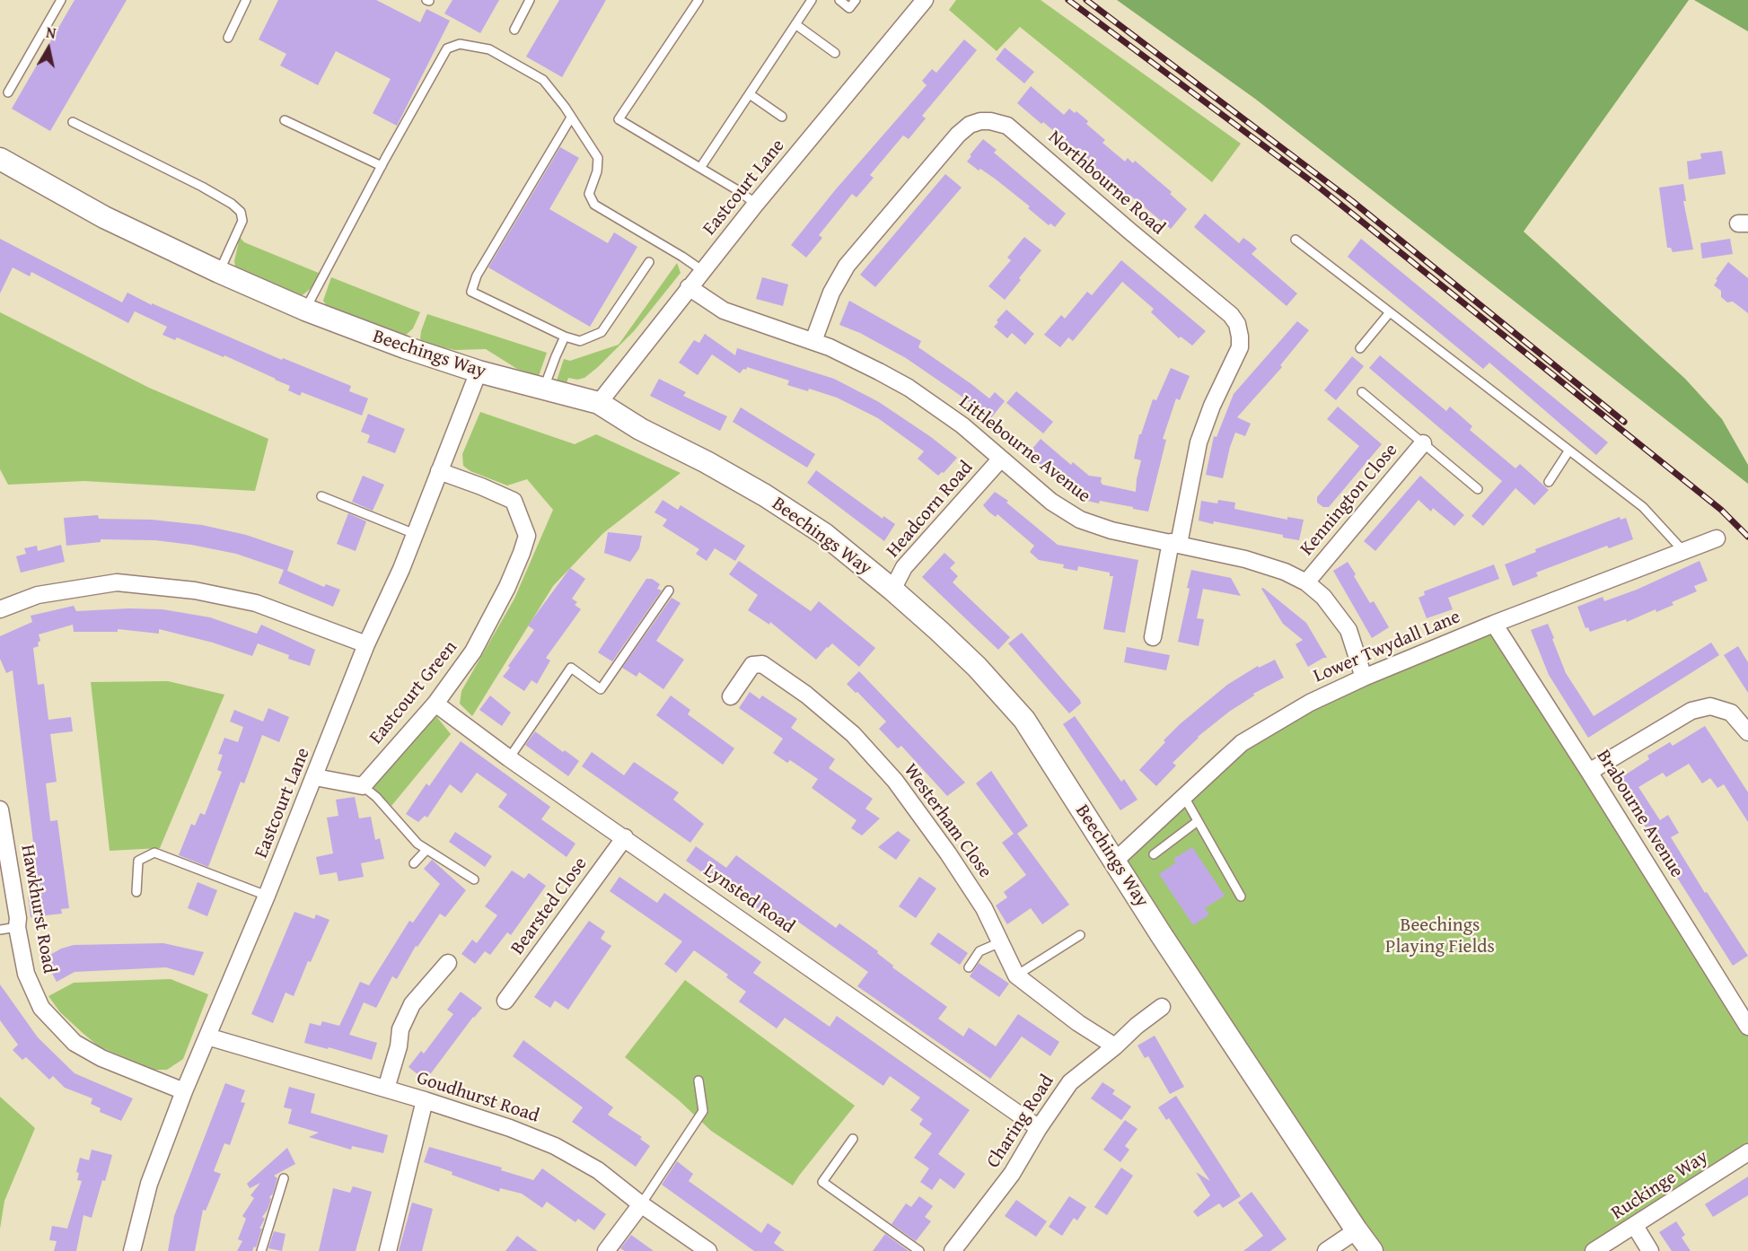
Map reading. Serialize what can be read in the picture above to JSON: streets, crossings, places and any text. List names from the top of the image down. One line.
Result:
{"streets":{"street":["Northbourne Road","Eastcourt Lane","Beechings Way","Littlebourne Avenue","Kennington Close","Headcorn Road","Lower Twydall Lane","Eastcourt Green","Brabourne Avenue","Westerham Close","Lynsted Road","Bearsted Close","Hawkhurst Road","Goudhurst Road","Charing Road","Ruckinge Way"]},"crossings":[["Northbourne Road","Littlebourne Avenue"],["Eastcourt Lane","Beechings Way"],["Eastcourt Lane","Littlebourne Avenue"],["Eastcourt Lane","Eastcourt Green"],["Eastcourt Lane","Hawkhurst Road"],["Eastcourt Lane","Goudhurst Road"],["Beechings Way","Headcorn Road"],["Beechings Way","Lower Twydall Lane"],["Littlebourne Avenue","Kennington Close"],["Littlebourne Avenue","Headcorn Road"],["Littlebourne Avenue","Lower Twydall Lane"],["Lower Twydall Lane","Brabourne Avenue"],["Eastcourt Green","Lynsted Road"],["Westerham Close","Charing Road"],["Lynsted Road","Bearsted Close"],["Lynsted Road","Charing Road"]],"parks":["Beechings Playing Fields"],"north":"top"}
